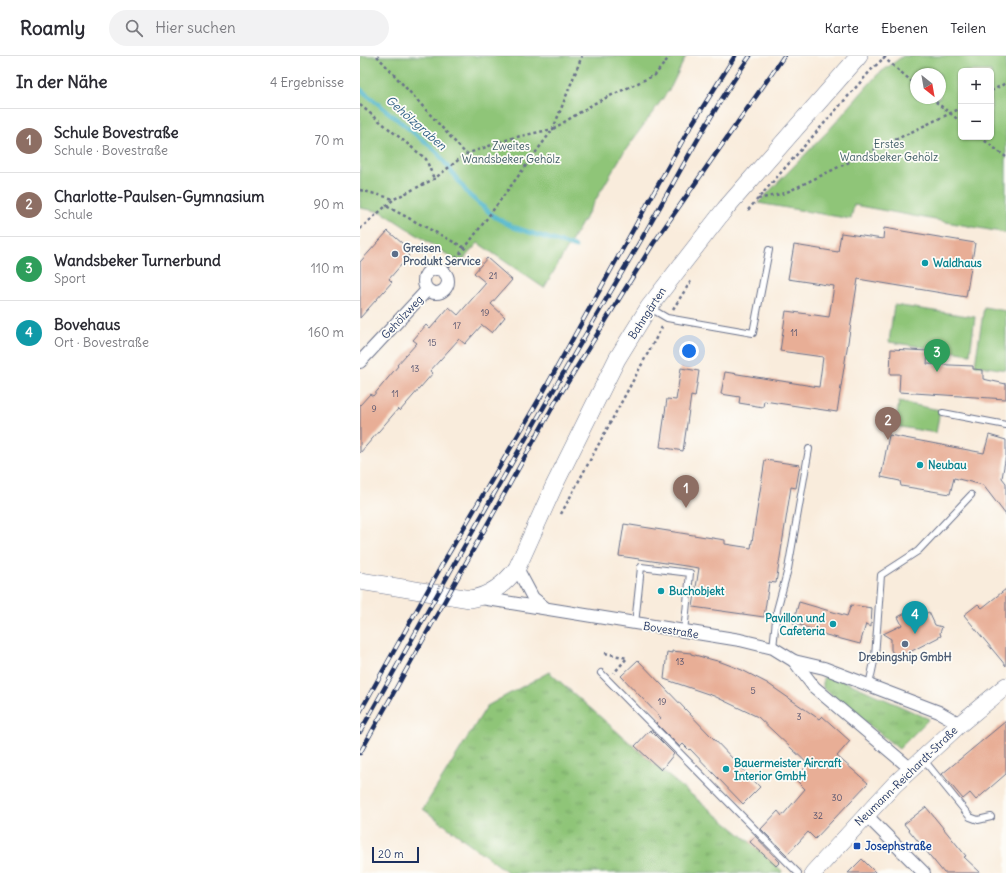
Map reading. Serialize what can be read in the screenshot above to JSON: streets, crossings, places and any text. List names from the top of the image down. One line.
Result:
{"streets":{"main road":["Bahngärten","Bovestraße","Neumann-Reichardt-Straße"],"street":["Gehölzweg"]},"crossings":[["Bahngärten","Bovestraße"],["Bovestraße","Neumann-Reichardt-Straße"]],"water":["Gehölzgraben"],"parks":["Erstes Wandsbeker Gehölz","Zweites Wandsbeker Gehölz"],"places":{"other":["Greisen Produkt Service","Waldhaus","Neubau","Buchobjekt","Pavillon und Cafeteria","Drebingship GmbH","Bauermeister Aircraft Interior GmbH"],"transit":["Josephstraße"]},"house_numbers":["21","19","17","11","15","13","11","9","13","5","19","3","30","32"],"scale_bar":"20 m","north":"bottom right","page":{"header":"Roamly","search":"Hier suchen","nav":["Karte","Ebenen","Teilen"],"heading":["In der Nähe","4 Ergebnisse"],"map_buttons":["+","−"],"list":[{"mark":"1","name":"Schule Bovestraße","note":"Schule · Bovestraße","value":"70 m"},{"mark":"2","name":"Charlotte-Paulsen-Gymnasium","note":"Schule","value":"90 m"},{"mark":"3","name":"Wandsbeker Turnerbund","note":"Sport","value":"110 m"},{"mark":"4","name":"Bovehaus","note":"Ort · Bovestraße","value":"160 m"}],"pins":["3","2","1","4"],"scale":"20 m"}}
